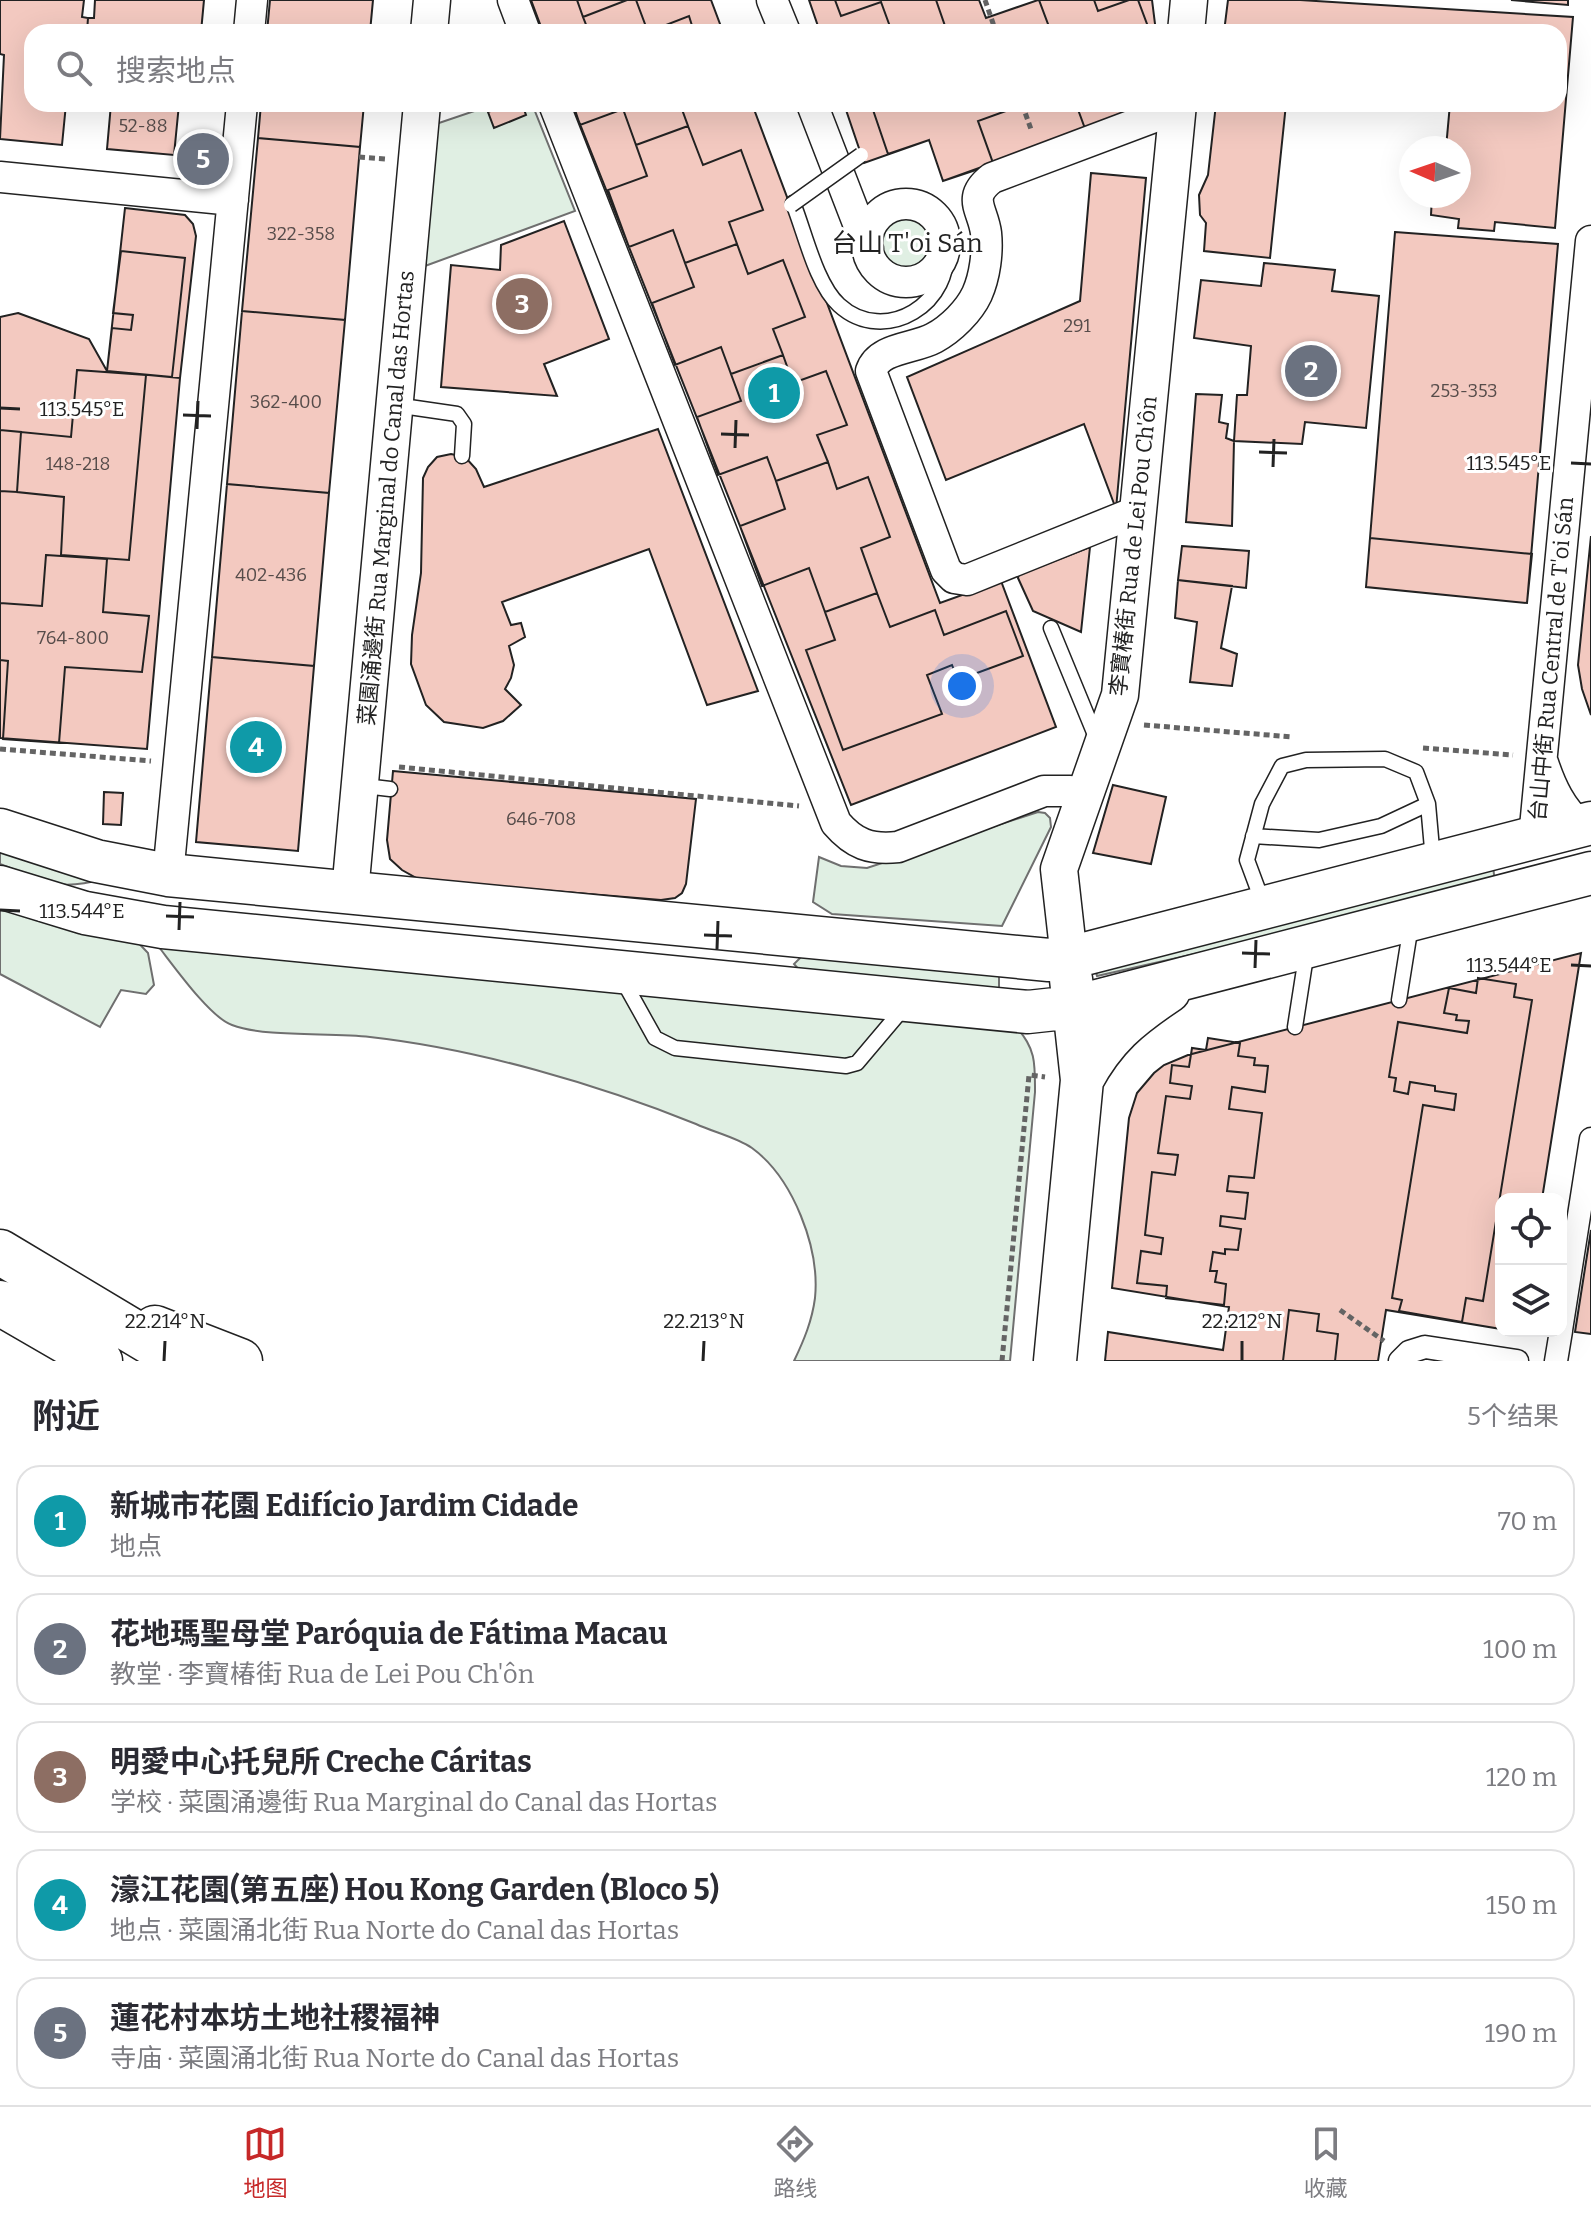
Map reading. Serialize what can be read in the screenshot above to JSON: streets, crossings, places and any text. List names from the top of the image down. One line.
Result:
{"streets":{"main road":["李寶椿街 Rua de Lei Pou Ch'ôn"],"street":["菜園涌邊街 Rua Marginal do Canal das Hortas","台山中街 Rua Central de T'oi Sán"]},"districts":["台山 T'oi Sán"],"house_numbers":["52-88","322-358","291","253-353","362-400","148-218","402-436","764-800","646-708"],"north":"left","page":{"search":"搜索地点","pins":["5","3","2","1","4"],"heading":["附近","5个结果"],"list":[{"mark":"1","name":"新城市花園 Edifício Jardim Cidade","note":"地点","value":"70 m"},{"mark":"2","name":"花地瑪聖母堂 Paróquia de Fátima Macau","note":"教堂 · 李寶椿街 Rua de Lei Pou Ch'ôn","value":"100 m"},{"mark":"3","name":"明愛中心托兒所 Creche Cáritas","note":"学校 · 菜園涌邊街 Rua Marginal do Canal das Hortas","value":"120 m"},{"mark":"4","name":"濠江花園(第五座) Hou Kong Garden (Bloco 5)","note":"地点 · 菜園涌北街 Rua Norte do Canal das Hortas","value":"150 m"},{"mark":"5","name":"蓮花村本坊土地社稷福神","note":"寺庙 · 菜園涌北街 Rua Norte do Canal das Hortas","value":"190 m"}],"nav":["地图","路线","收藏"]},"coordinates":["113.545°E","113.544°E","22.214°N","22.213°N","22.212°N"]}
